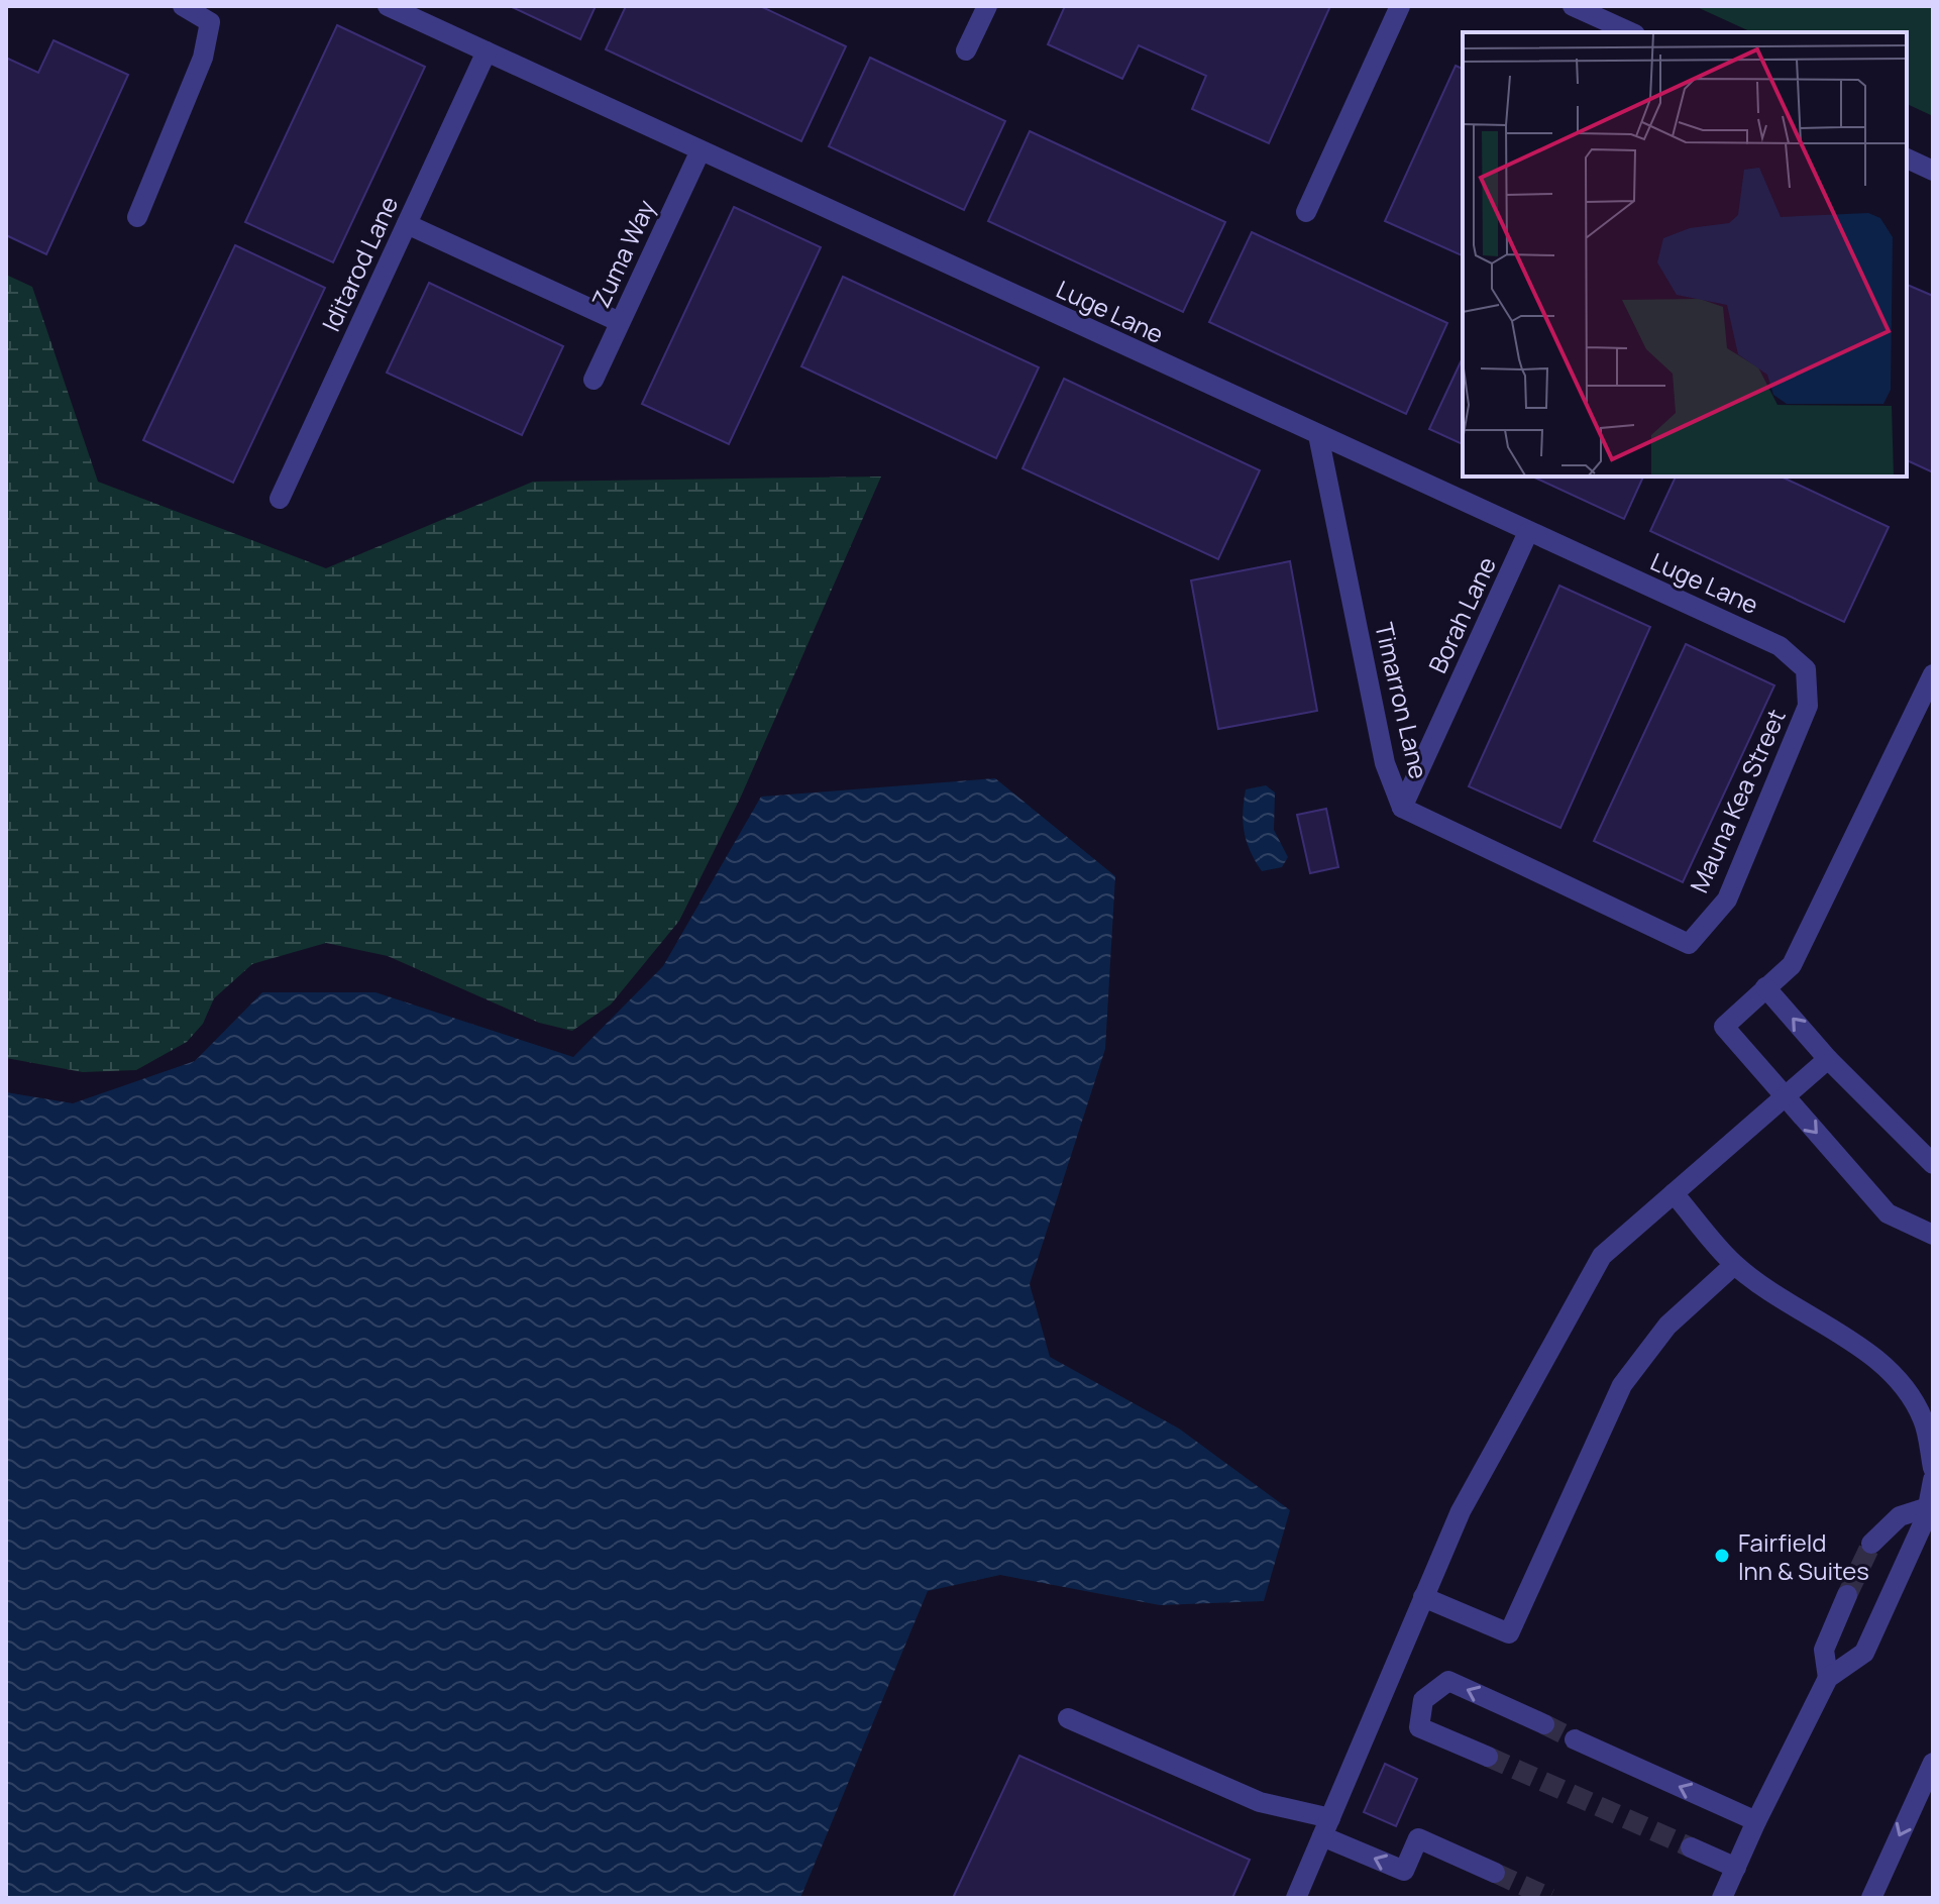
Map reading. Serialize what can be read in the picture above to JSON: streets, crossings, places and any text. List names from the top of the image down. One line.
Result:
{"streets":{"street":["Zuma Way","Iditarod Lane","Luge Lane","Borah Lane","Timarron Lane","Mauna Kea Street"]},"crossings":[["Zuma Way","Luge Lane"],["Iditarod Lane","Luge Lane"],["Luge Lane","Borah Lane"],["Luge Lane","Timarron Lane"],["Luge Lane","Mauna Kea Street"],["Borah Lane","Timarron Lane"],["Timarron Lane","Mauna Kea Street"]],"places":["Fairfield Inn & Suites"]}
